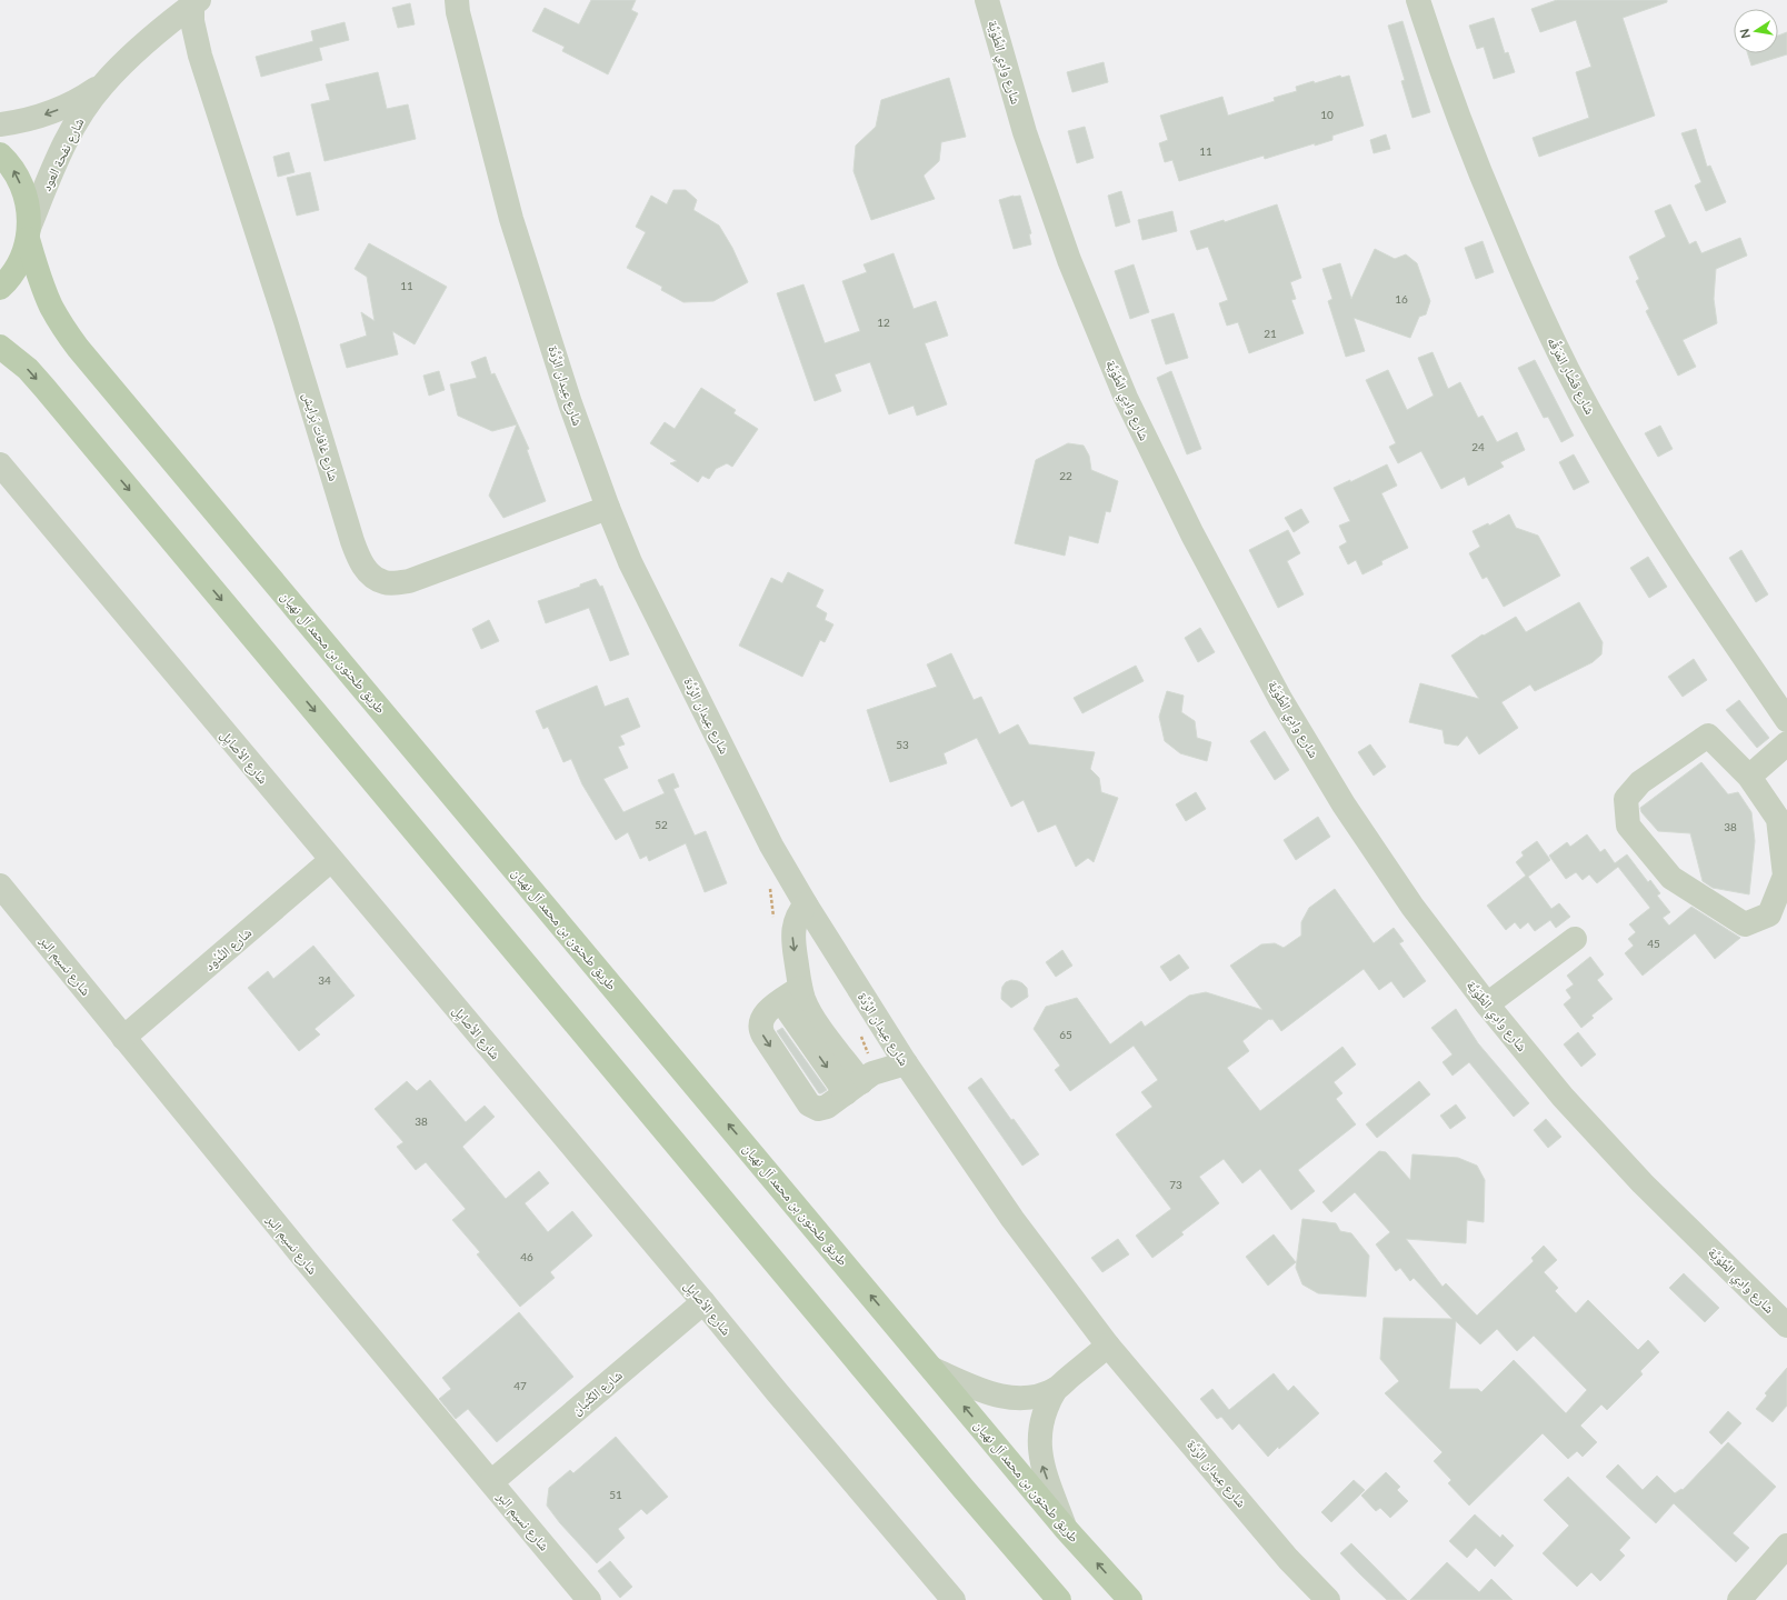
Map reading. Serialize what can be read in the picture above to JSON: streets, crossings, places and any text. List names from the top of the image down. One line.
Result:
{"streets":{"main road":["طريق طحنون بن محمد آل نهيان"],"street":["شارع وادِي الطِّوَيَّة","شارع نفحة العود","شارع قصَّار المَرَقَّه","شارع عِيدان الرَّدَّة","شارع غافات بَرايش","شارع الأصايِل","شارع النُّدُود","شارع نسيم البر","شارع الكُثبان"]},"crossings":[["شارع نفحة العود","شارع غافات بَرايش"],["شارع نفحة العود","طريق طحنون بن محمد آل نهيان"],["شارع عِيدان الرَّدَّة","شارع غافات بَرايش"],["شارع الأصايِل","شارع النُّدُود"],["شارع الأصايِل","شارع الكُثبان"],["شارع النُّدُود","شارع نسيم البر"],["شارع نسيم البر","شارع الكُثبان"]],"house_numbers":["10","11","11","16","12","21","24","22","53","52","38","45","34","65","38","73","46","47","51"],"north":"left"}
